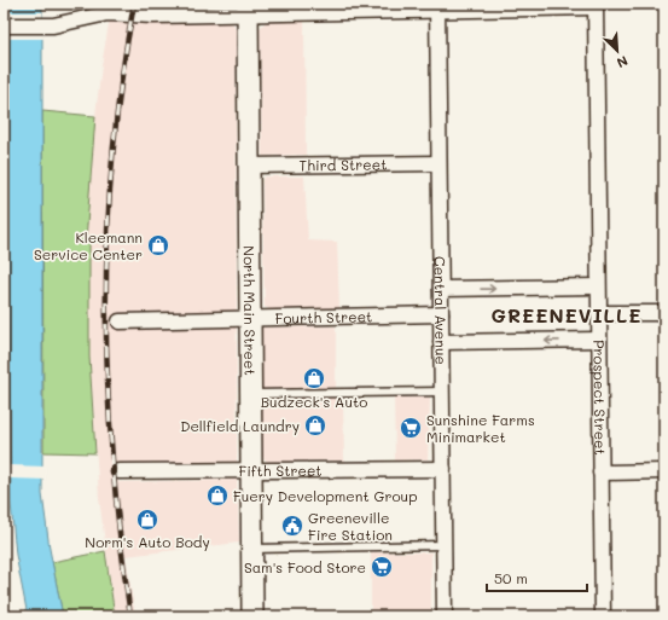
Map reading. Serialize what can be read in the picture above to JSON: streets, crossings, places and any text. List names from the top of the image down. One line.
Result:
{"streets":{"main road":["North Main Street"],"street":["Third Street","Central Avenue","Fourth Street","Prospect Street","Fifth Street"]},"crossings":[["Third Street","North Main Street"],["Third Street","Central Avenue"],["North Main Street","Fourth Street"],["North Main Street","Fifth Street"],["Central Avenue","Fourth Street"],["Central Avenue","Fifth Street"]],"districts":["GREENEVILLE"],"places":{"shop":["Kleemann Service Center","Budzeck's Auto","Dellfield Laundry","Fuery Development Group","Norm's Auto Body"],"supermarket":["Sunshine Farms Minimarket","Sam's Food Store"],"public building":["Greeneville Fire Station"]},"scale_bar":"50 m","north":"bottom right"}
